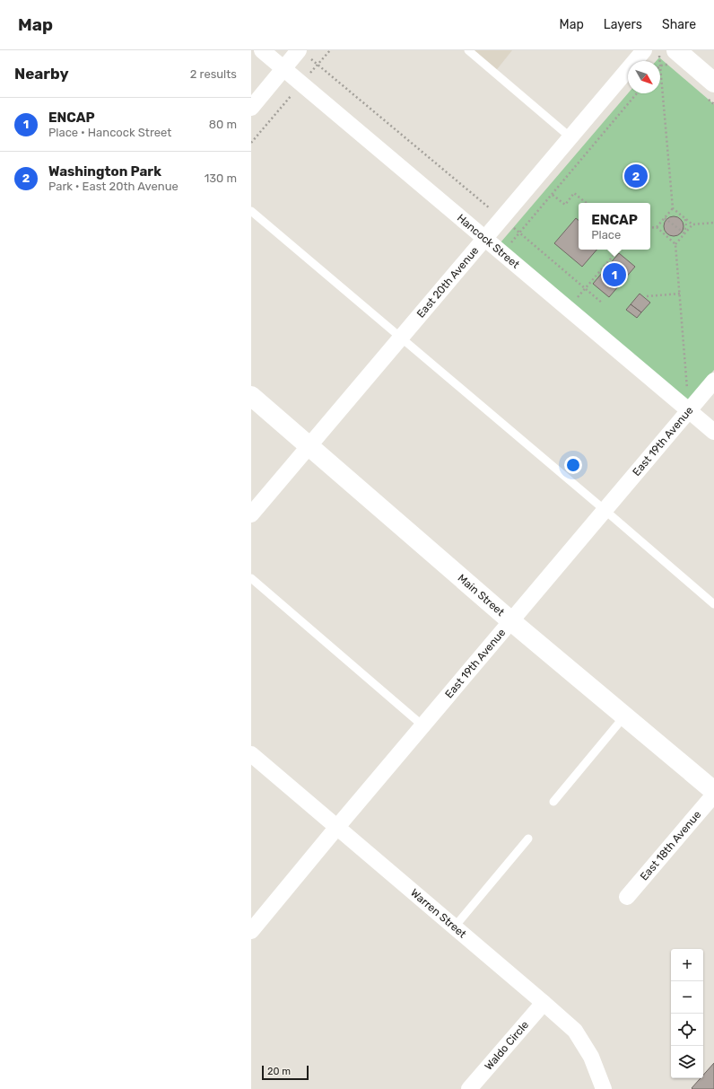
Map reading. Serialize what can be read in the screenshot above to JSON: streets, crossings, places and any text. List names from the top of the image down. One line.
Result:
{"streets":{"street":["Hancock Street","East 20th Avenue","East 19th Avenue","Main Street","East 18th Avenue","Warren Street","Waldo Circle"]},"crossings":[["Hancock Street","East 20th Avenue"],["Hancock Street","East 19th Avenue"],["East 20th Avenue","Main Street"],["East 19th Avenue","Main Street"],["East 19th Avenue","Warren Street"],["Warren Street","Waldo Circle"]],"scale_bar":"20 m","north":"bottom right","page":{"header":"Map","nav":["Map","Layers","Share"],"heading":["Nearby","2 results"],"list":[{"mark":"1","name":"ENCAP","note":"Place · Hancock Street","value":"80 m"},{"mark":"2","name":"Washington Park","note":"Park · East 20th Avenue","value":"130 m"}],"pins":["2","1"],"popup":["ENCAP","Place"],"map_buttons":["+","−"],"scale":"20 m"}}
